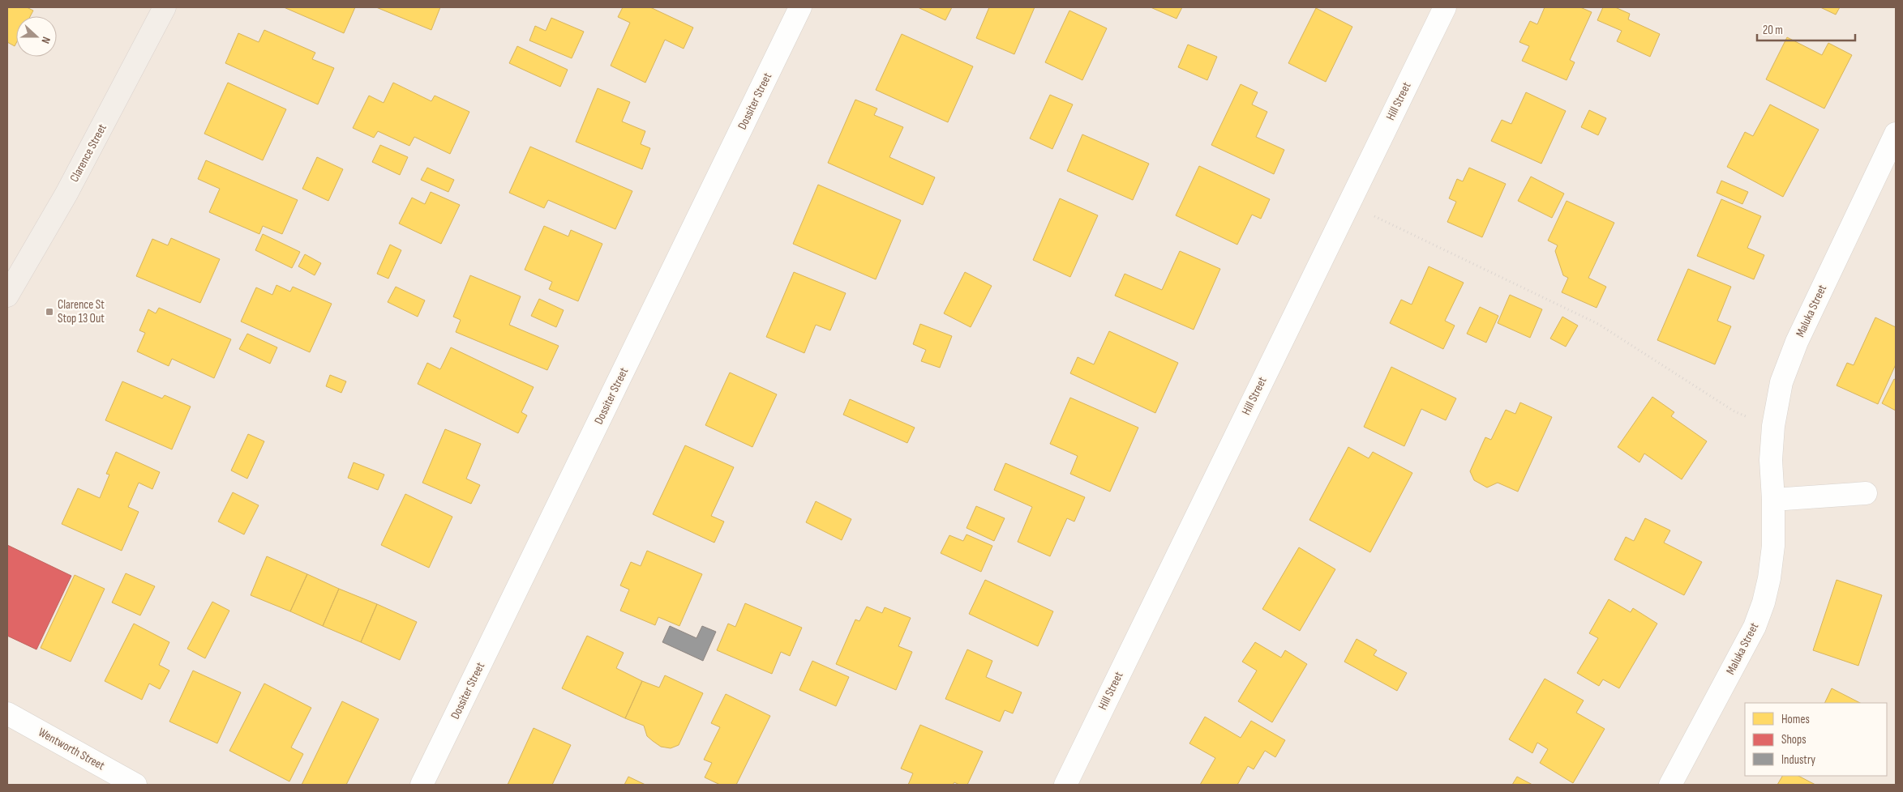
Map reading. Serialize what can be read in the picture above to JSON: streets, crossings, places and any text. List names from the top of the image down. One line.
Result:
{"streets":{"main road":["Clarence Street"],"street":["Dossiter Street","Hill Street","Maluka Street","Wentworth Street"]},"places":{"transit":["Clarence St Stop 13 Out"]},"legend":["Homes","Shops","Industry"],"scale_bar":"20 m","north":"right"}
